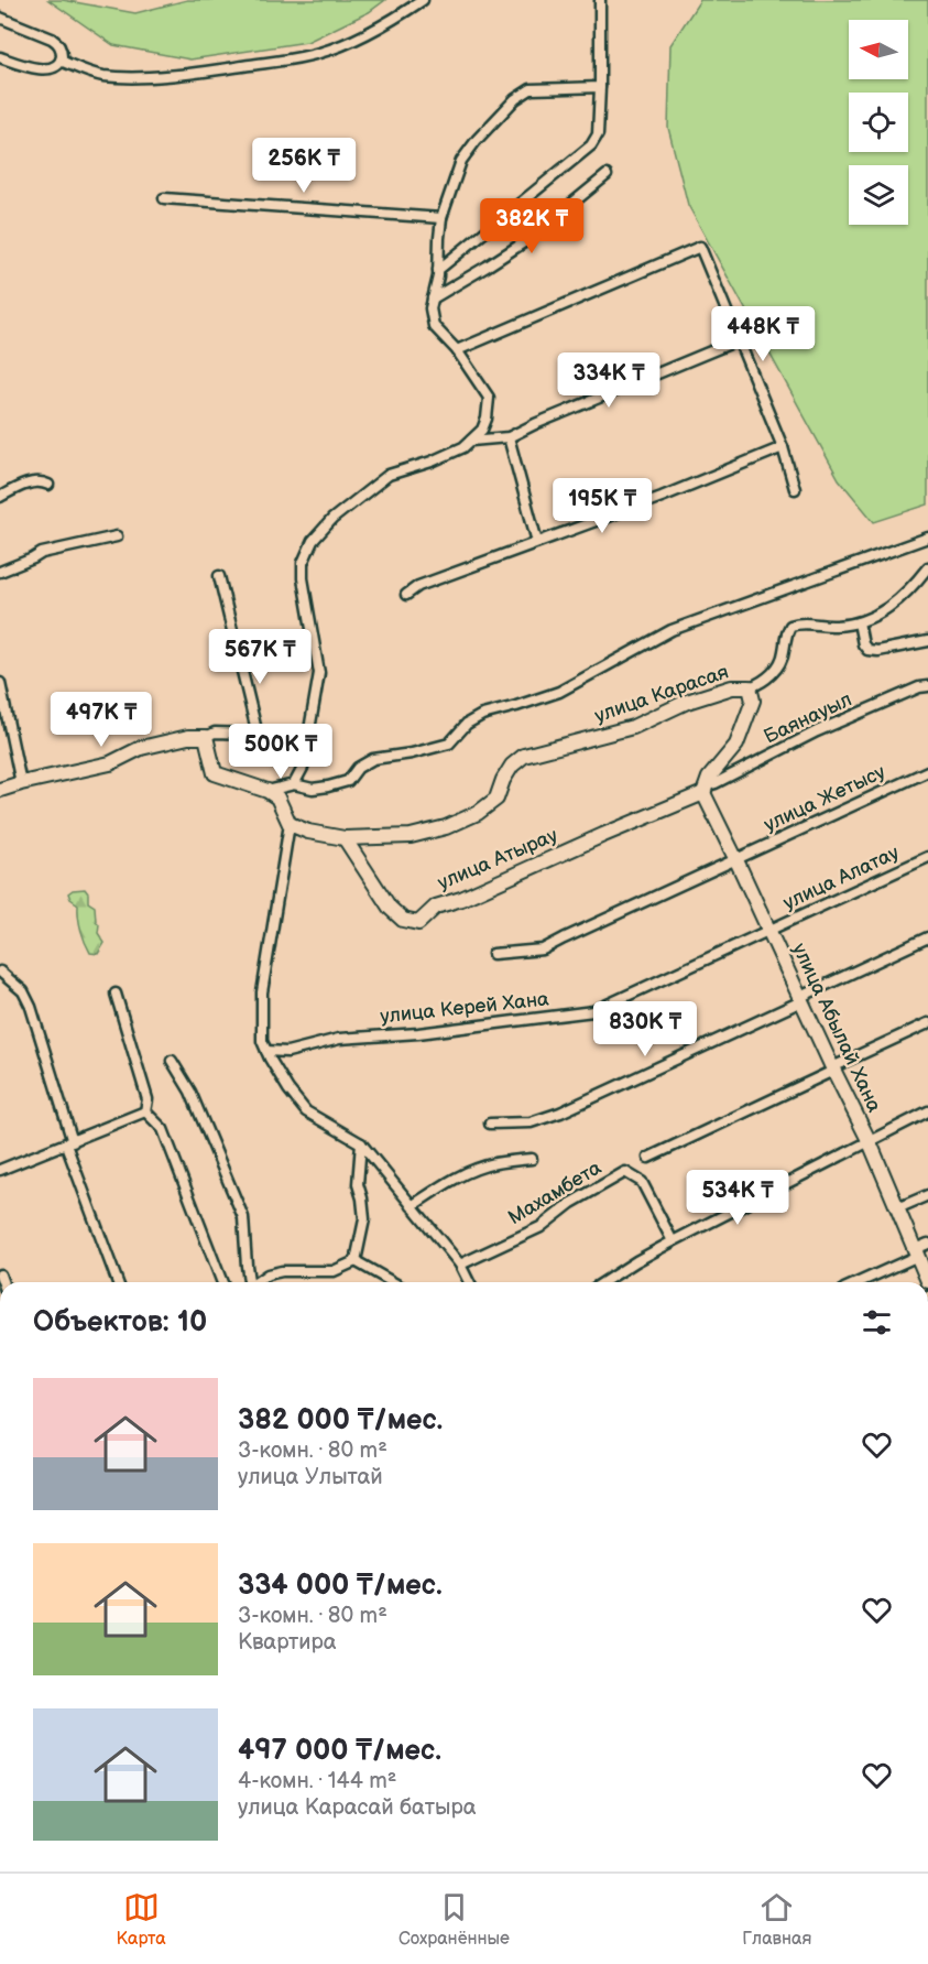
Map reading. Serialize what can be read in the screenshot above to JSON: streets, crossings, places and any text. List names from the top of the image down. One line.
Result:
{"streets":{"street":["улица Карасая","Баянауыл","улица Жетысу","улица Атырау","улица Алатау","улица Керей Хана","улица Абылай Хана","Махамбета"]},"crossings":[["улица Карасая","улица Атырау"],["Баянауыл","улица Атырау"],["Баянауыл","улица Абылай Хана"],["улица Жетысу","улица Абылай Хана"],["улица Атырау","улица Абылай Хана"],["улица Алатау","улица Керей Хана"],["улица Алатау","улица Абылай Хана"],["улица Керей Хана","улица Абылай Хана"]],"north":"left","page":{"price":["256K ₸","382K ₸","448K ₸","334K ₸","195K ₸","567K ₸","497K ₸","500K ₸","830K ₸","534K ₸"],"heading":"Объектов: 10","list":[{"name":"382 000 ₸/мес.","note":"3-комн. · 80 m² · улица Улытай"},{"name":"334 000 ₸/мес.","note":"3-комн. · 80 m² · Квартира"},{"name":"497 000 ₸/мес.","note":"4-комн. · 144 m² · улица Карасай батыра"}],"tabs":["Карта","Сохранённые","Главная"]}}
